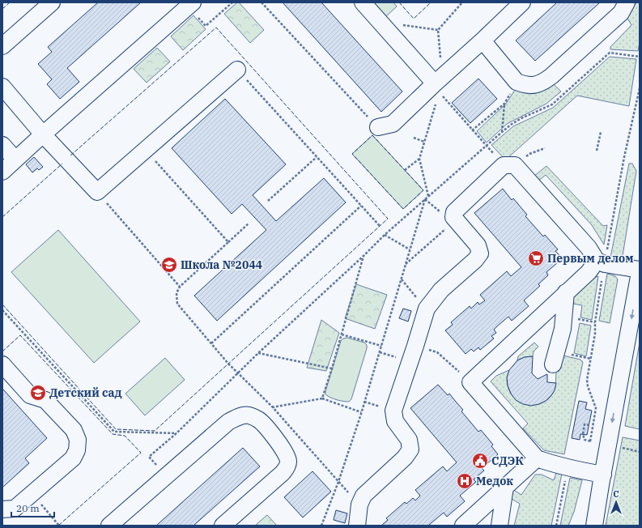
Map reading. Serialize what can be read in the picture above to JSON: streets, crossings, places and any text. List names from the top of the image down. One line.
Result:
{"places":{"supermarket":["Первым делом"],"school or university":["Школа №2044","Детский сад"],"public building":["СДЭК"],"hospital":["Медок"]},"scale_bar":"20 m","north":"top"}
